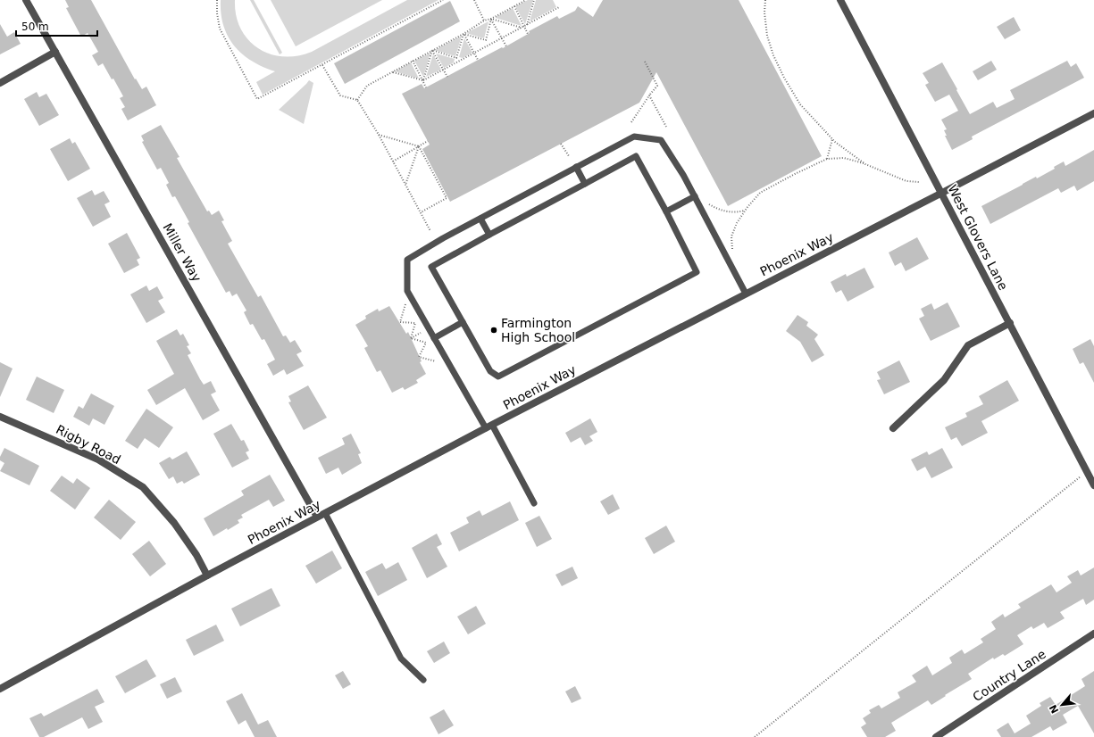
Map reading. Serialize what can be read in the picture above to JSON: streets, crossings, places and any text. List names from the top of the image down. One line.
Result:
{"streets":{"street":["West Glovers Lane","Miller Way","Phoenix Way","Rigby Road","Country Lane"]},"crossings":[["West Glovers Lane","Phoenix Way"],["Miller Way","Phoenix Way"],["Phoenix Way","Rigby Road"]],"places":["Farmington High School"],"scale_bar":"50 m","north":"bottom left"}
